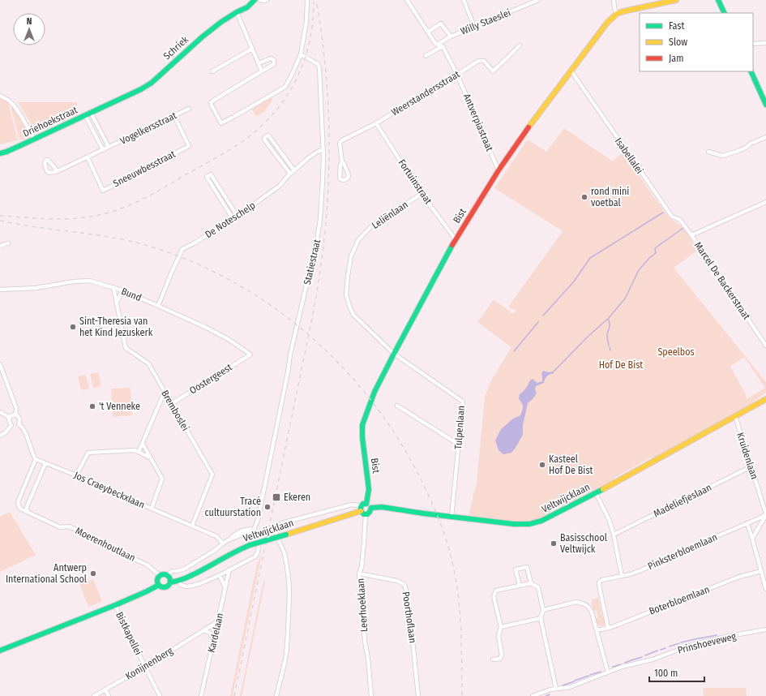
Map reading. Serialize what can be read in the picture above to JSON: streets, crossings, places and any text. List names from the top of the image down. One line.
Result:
{"streets":{"street":["Willy Staeslei","Schriek","Weerstandersstraat","Driehoekstraat","Antverpiastraat","Vogelkersstraat","Isabellalei","Sneeuwbesstraat","Fortuinstraat","Leliënlaan","Bist","De Noteschelp","Statiestraat","Marcel De Backerstraat","Bund","Oostergeest","Bremboslei","Tulpenlaan","Kruidenlaan","Jos Craeybeckxlaan","Veltwijcklaan","Madeliefjeslaan","Moerenhoutlaan","Pinksterbloemlaan","Boterbloemlaan","Leerhoeklaan","Poorthoflaan","Kardelaan","Bistkapellei","Prinshoeveweg","Konijnenberg"]},"crossings":[["Schriek","Driehoekstraat"],["Weerstandersstraat","Antverpiastraat"],["Weerstandersstraat","Fortuinstraat"],["Driehoekstraat","Vogelkersstraat"],["Antverpiastraat","Bist"],["Vogelkersstraat","Sneeuwbesstraat"],["Isabellalei","Bist"],["Isabellalei","Marcel De Backerstraat"],["Fortuinstraat","Leliënlaan"],["Fortuinstraat","Bist"],["Leliënlaan","Bist"],["Leliënlaan","Tulpenlaan"],["Bist","Tulpenlaan"],["Bist","Veltwijcklaan"],["Bist","Leerhoeklaan"],["De Noteschelp","Statiestraat"],["De Noteschelp","Bund"],["Statiestraat","Veltwijcklaan"],["Bund","Oostergeest"],["Bund","Bremboslei"],["Oostergeest","Bremboslei"],["Bremboslei","Jos Craeybeckxlaan"],["Tulpenlaan","Veltwijcklaan"],["Kruidenlaan","Veltwijcklaan"],["Kruidenlaan","Madeliefjeslaan"],["Kruidenlaan","Pinksterbloemlaan"],["Jos Craeybeckxlaan","Veltwijcklaan"],["Jos Craeybeckxlaan","Moerenhoutlaan"],["Veltwijcklaan","Moerenhoutlaan"],["Veltwijcklaan","Leerhoeklaan"],["Veltwijcklaan","Bistkapellei"],["Pinksterbloemlaan","Boterbloemlaan"],["Leerhoeklaan","Poorthoflaan"],["Kardelaan","Konijnenberg"],["Bistkapellei","Konijnenberg"]],"parks":["Speelbos","Hof De Bist"],"places":{"other":["rond mini voetbal","Sint-Theresia van het Kind Jezuskerk","'t Venneke","Kasteel Hof De Bist","Tracé cultuurstation","Basisschool Veltwijck","Antwerp International School"],"transit":["Ekeren"]},"legend":["Fast","Slow","Jam"],"scale_bar":"100 m","north":"top"}
